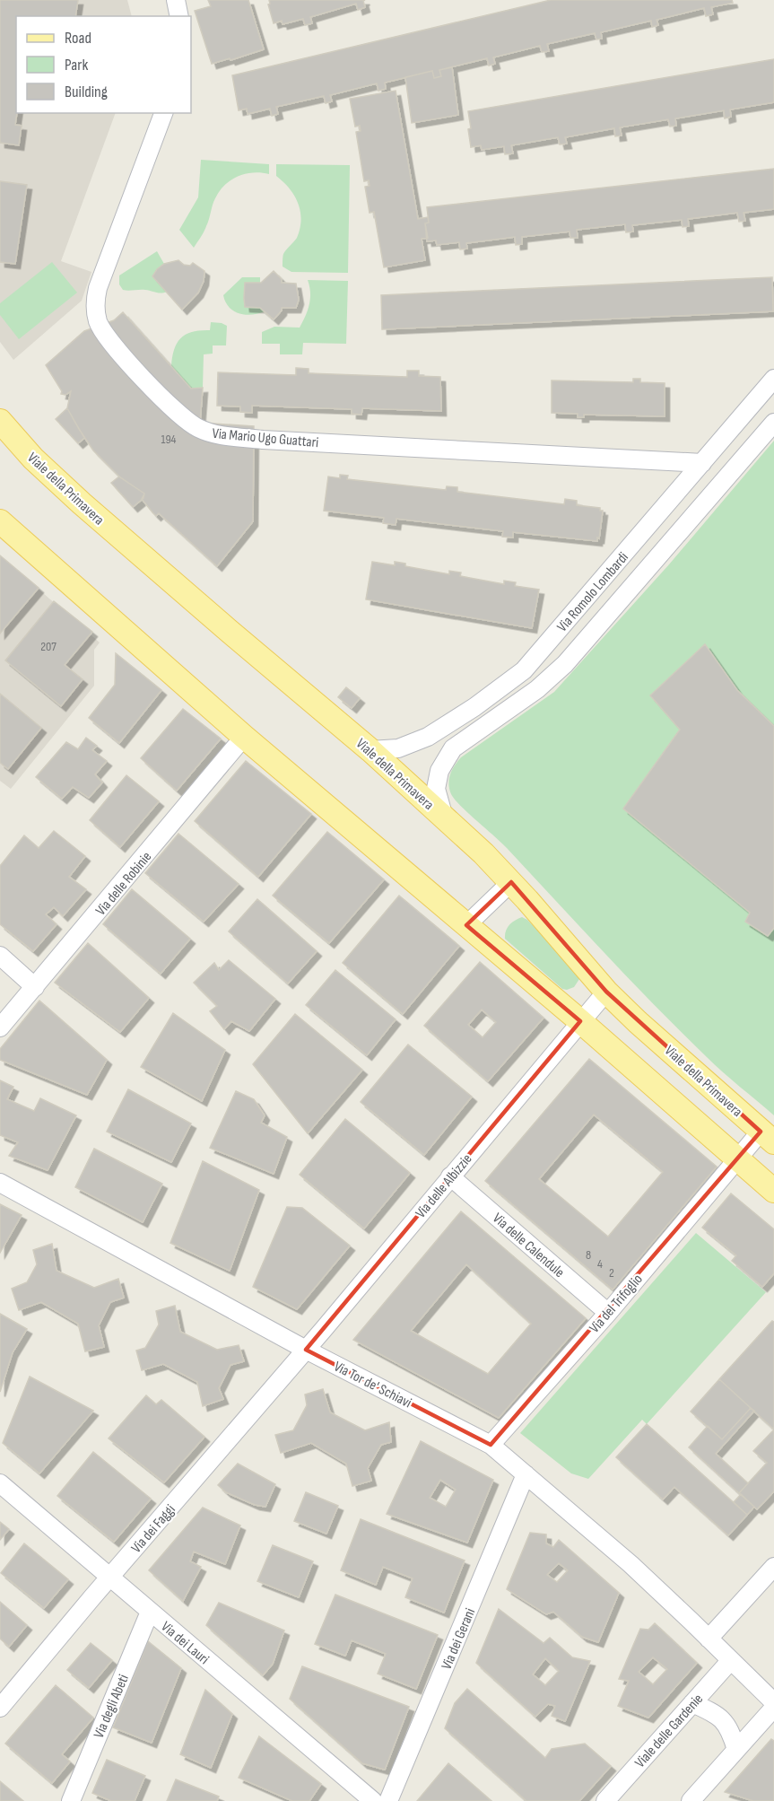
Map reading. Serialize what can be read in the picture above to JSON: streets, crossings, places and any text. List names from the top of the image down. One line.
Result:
{"streets":{"main road":["Viale della Primavera"],"street":["Via Mario Ugo Guattari","Via Romolo Lombardi","Via delle Robinie","Via delle Albizzie","Via delle Calendule","Via del Trifoglio","Via Tor de' Schiavi","Via dei Faggi","Via dei Gerani","Via dei Lauri","Via degli Abeti","Viale delle Gardenie"]},"crossings":[["Via Mario Ugo Guattari","Via Romolo Lombardi"],["Viale della Primavera","Via Romolo Lombardi"],["Viale della Primavera","Via delle Albizzie"],["Viale della Primavera","Via del Trifoglio"],["Via delle Albizzie","Via delle Calendule"],["Via delle Albizzie","Via Tor de' Schiavi"],["Via delle Albizzie","Via dei Faggi"],["Via delle Calendule","Via del Trifoglio"],["Via del Trifoglio","Via Tor de' Schiavi"],["Via Tor de' Schiavi","Via dei Faggi"],["Via Tor de' Schiavi","Via dei Gerani"],["Via Tor de' Schiavi","Viale delle Gardenie"],["Via dei Faggi","Via dei Lauri"],["Via dei Lauri","Via degli Abeti"]],"house_numbers":["194","207","8","4","2"],"legend":["Road","Park","Building"]}
